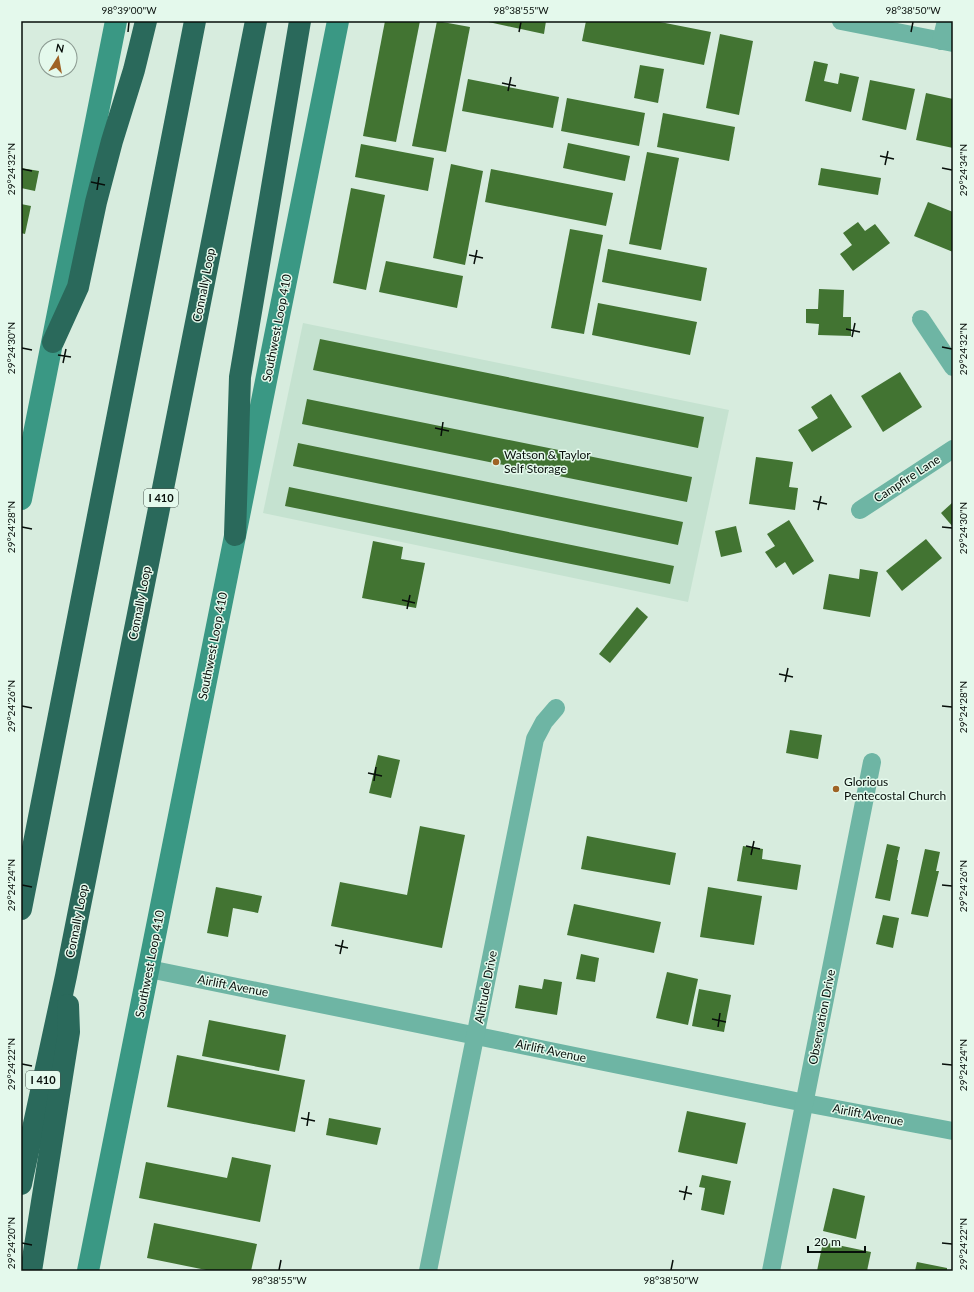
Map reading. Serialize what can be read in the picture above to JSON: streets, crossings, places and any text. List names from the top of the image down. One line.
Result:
{"streets":{"highway":["Connally Loop","I 410"],"main road":["Southwest Loop 410"],"street":["Campfire Lane","Airlift Avenue","Altitude Drive","Observation Drive"]},"crossings":[["Southwest Loop 410","Airlift Avenue"],["Airlift Avenue","Altitude Drive"],["Airlift Avenue","Observation Drive"]],"places":["Watson & Taylor Self Storage","Glorious Pentecostal Church"],"scale_bar":"20 m","north":"top","coordinates":["98°39'00\"W","98°38'55\"W","98°38'50\"W","29°24'32\"N","29°24'34\"N","29°24'30\"N","29°24'28\"N","29°24'26\"N","29°24'24\"N","29°24'22\"N","29°24'20\"N"]}
